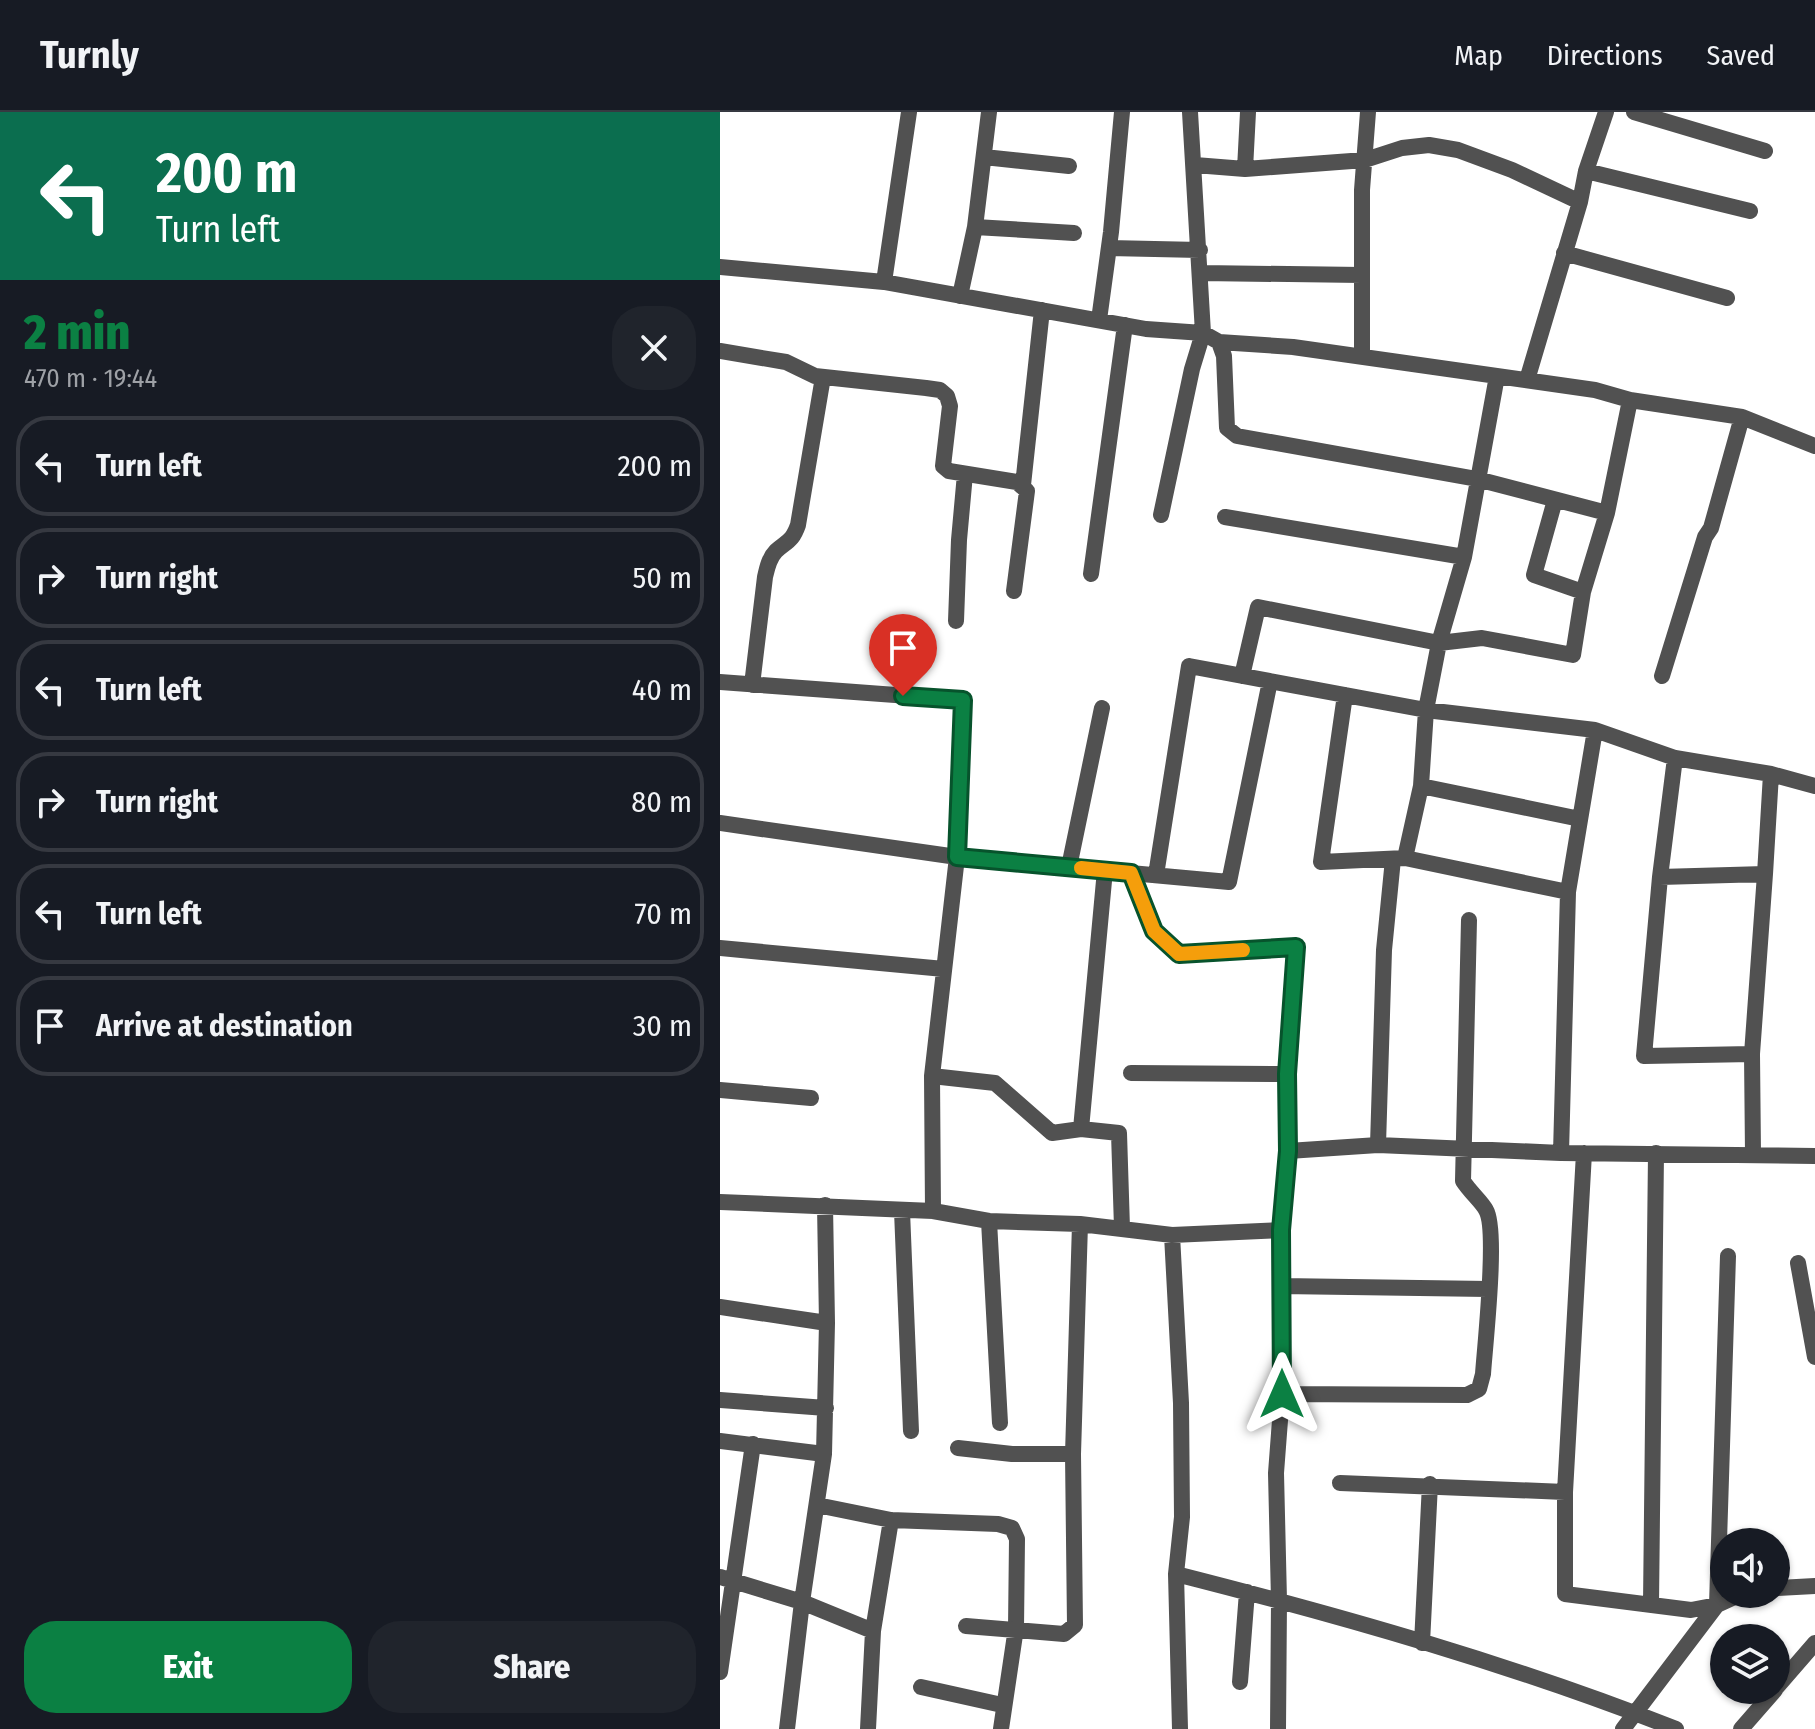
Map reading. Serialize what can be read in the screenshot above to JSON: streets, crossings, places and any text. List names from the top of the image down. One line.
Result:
{"page":{"header":"Turnly","nav":["Map","Directions","Saved"],"turn":["200 m","Turn left"],"heading":["2 min","470 m · 19:44"],"list":[{"name":"Turn left","value":"200 m"},{"name":"Turn right","value":"50 m"},{"name":"Turn left","value":"40 m"},{"name":"Turn right","value":"80 m"},{"name":"Turn left","value":"70 m"},{"name":"Arrive at destination","value":"30 m"}],"buttons":["Exit","Share"]}}
